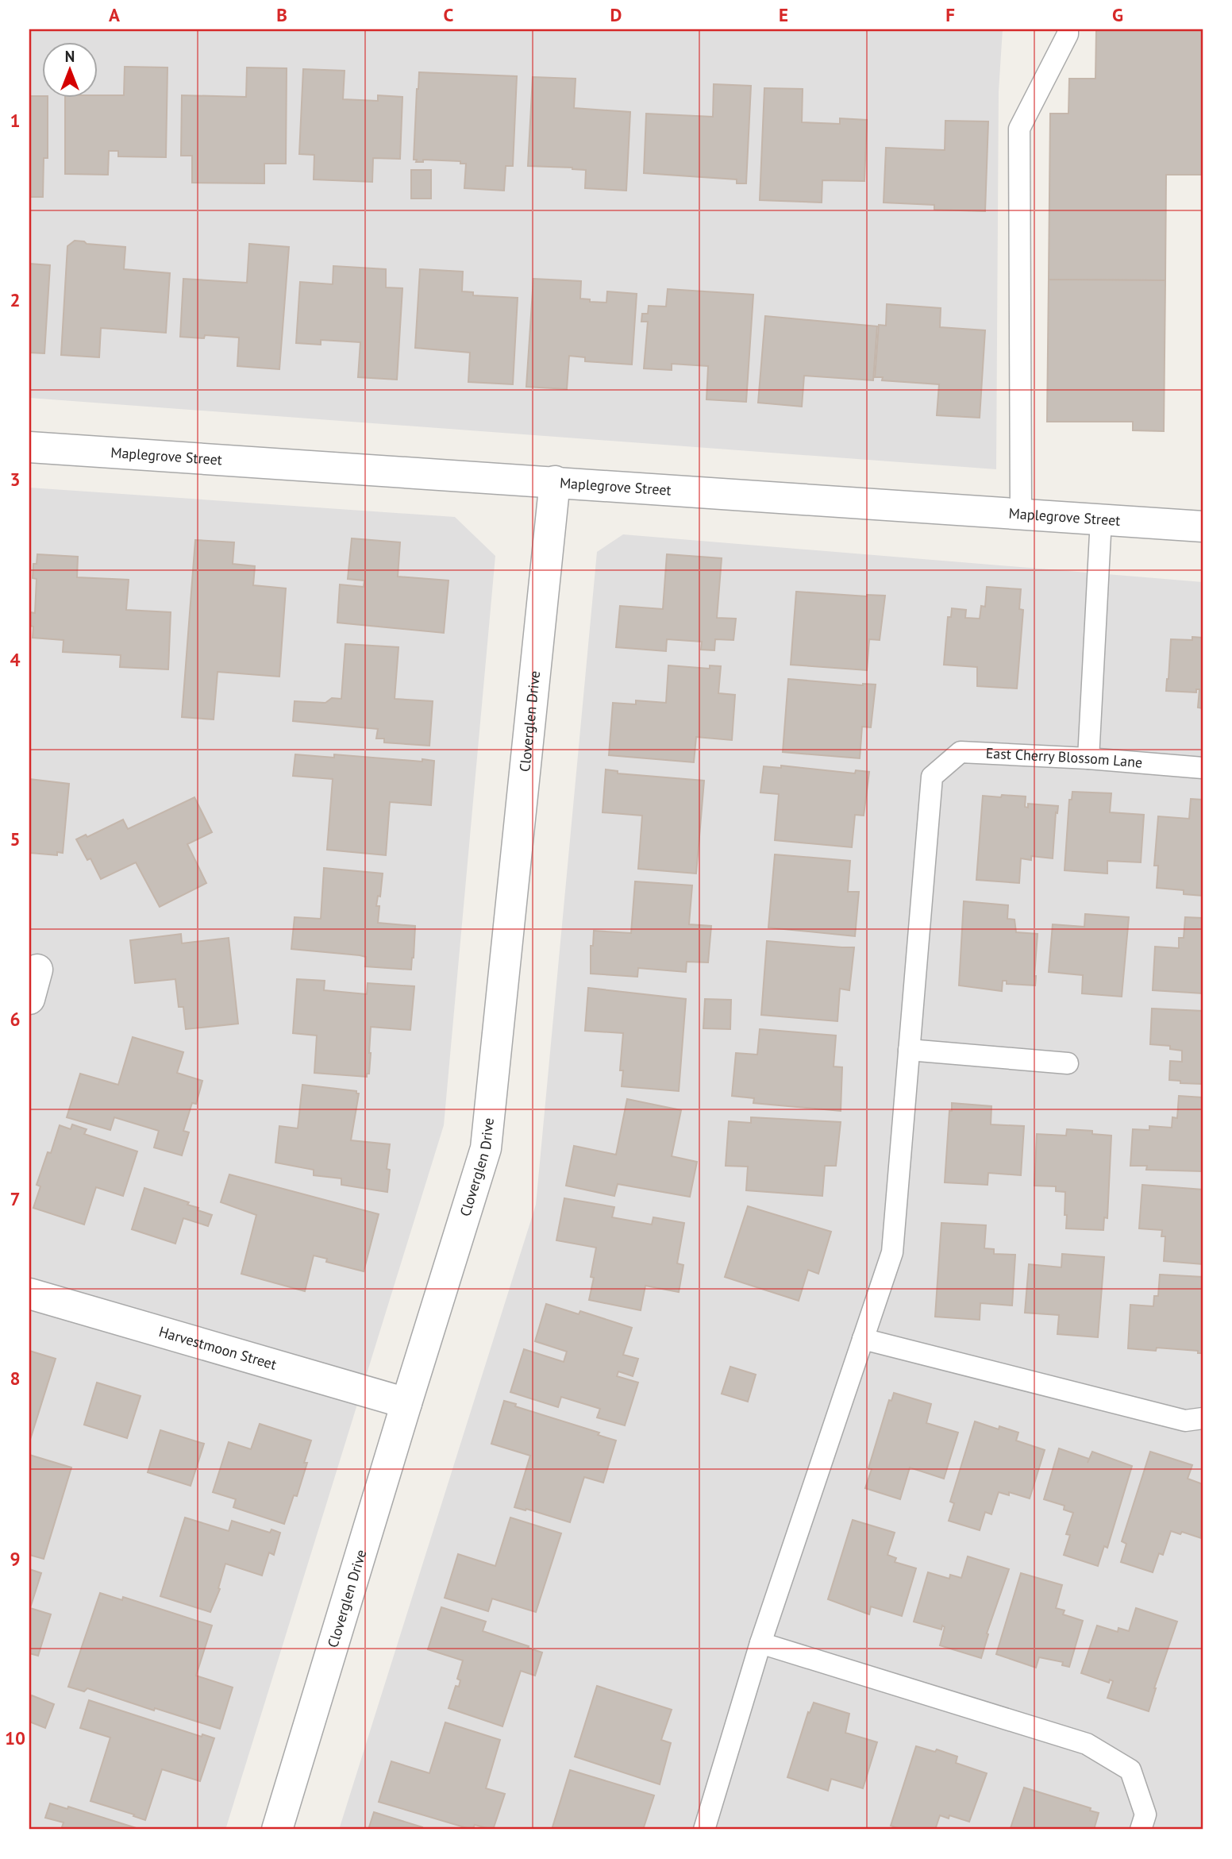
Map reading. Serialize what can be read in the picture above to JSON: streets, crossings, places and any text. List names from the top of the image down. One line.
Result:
{"streets":{"street":["Maplegrove Street","Cloverglen Drive","Harvestmoon Street"],"lane":["East Cherry Blossom Lane"]},"crossings":[["Maplegrove Street","Cloverglen Drive"],["Cloverglen Drive","Harvestmoon Street"]],"north":"top","grid":{"columns":["A","B","C","D","E","F","G"],"rows":["1","2","3","4","5","6","7","8","9","10"]}}
